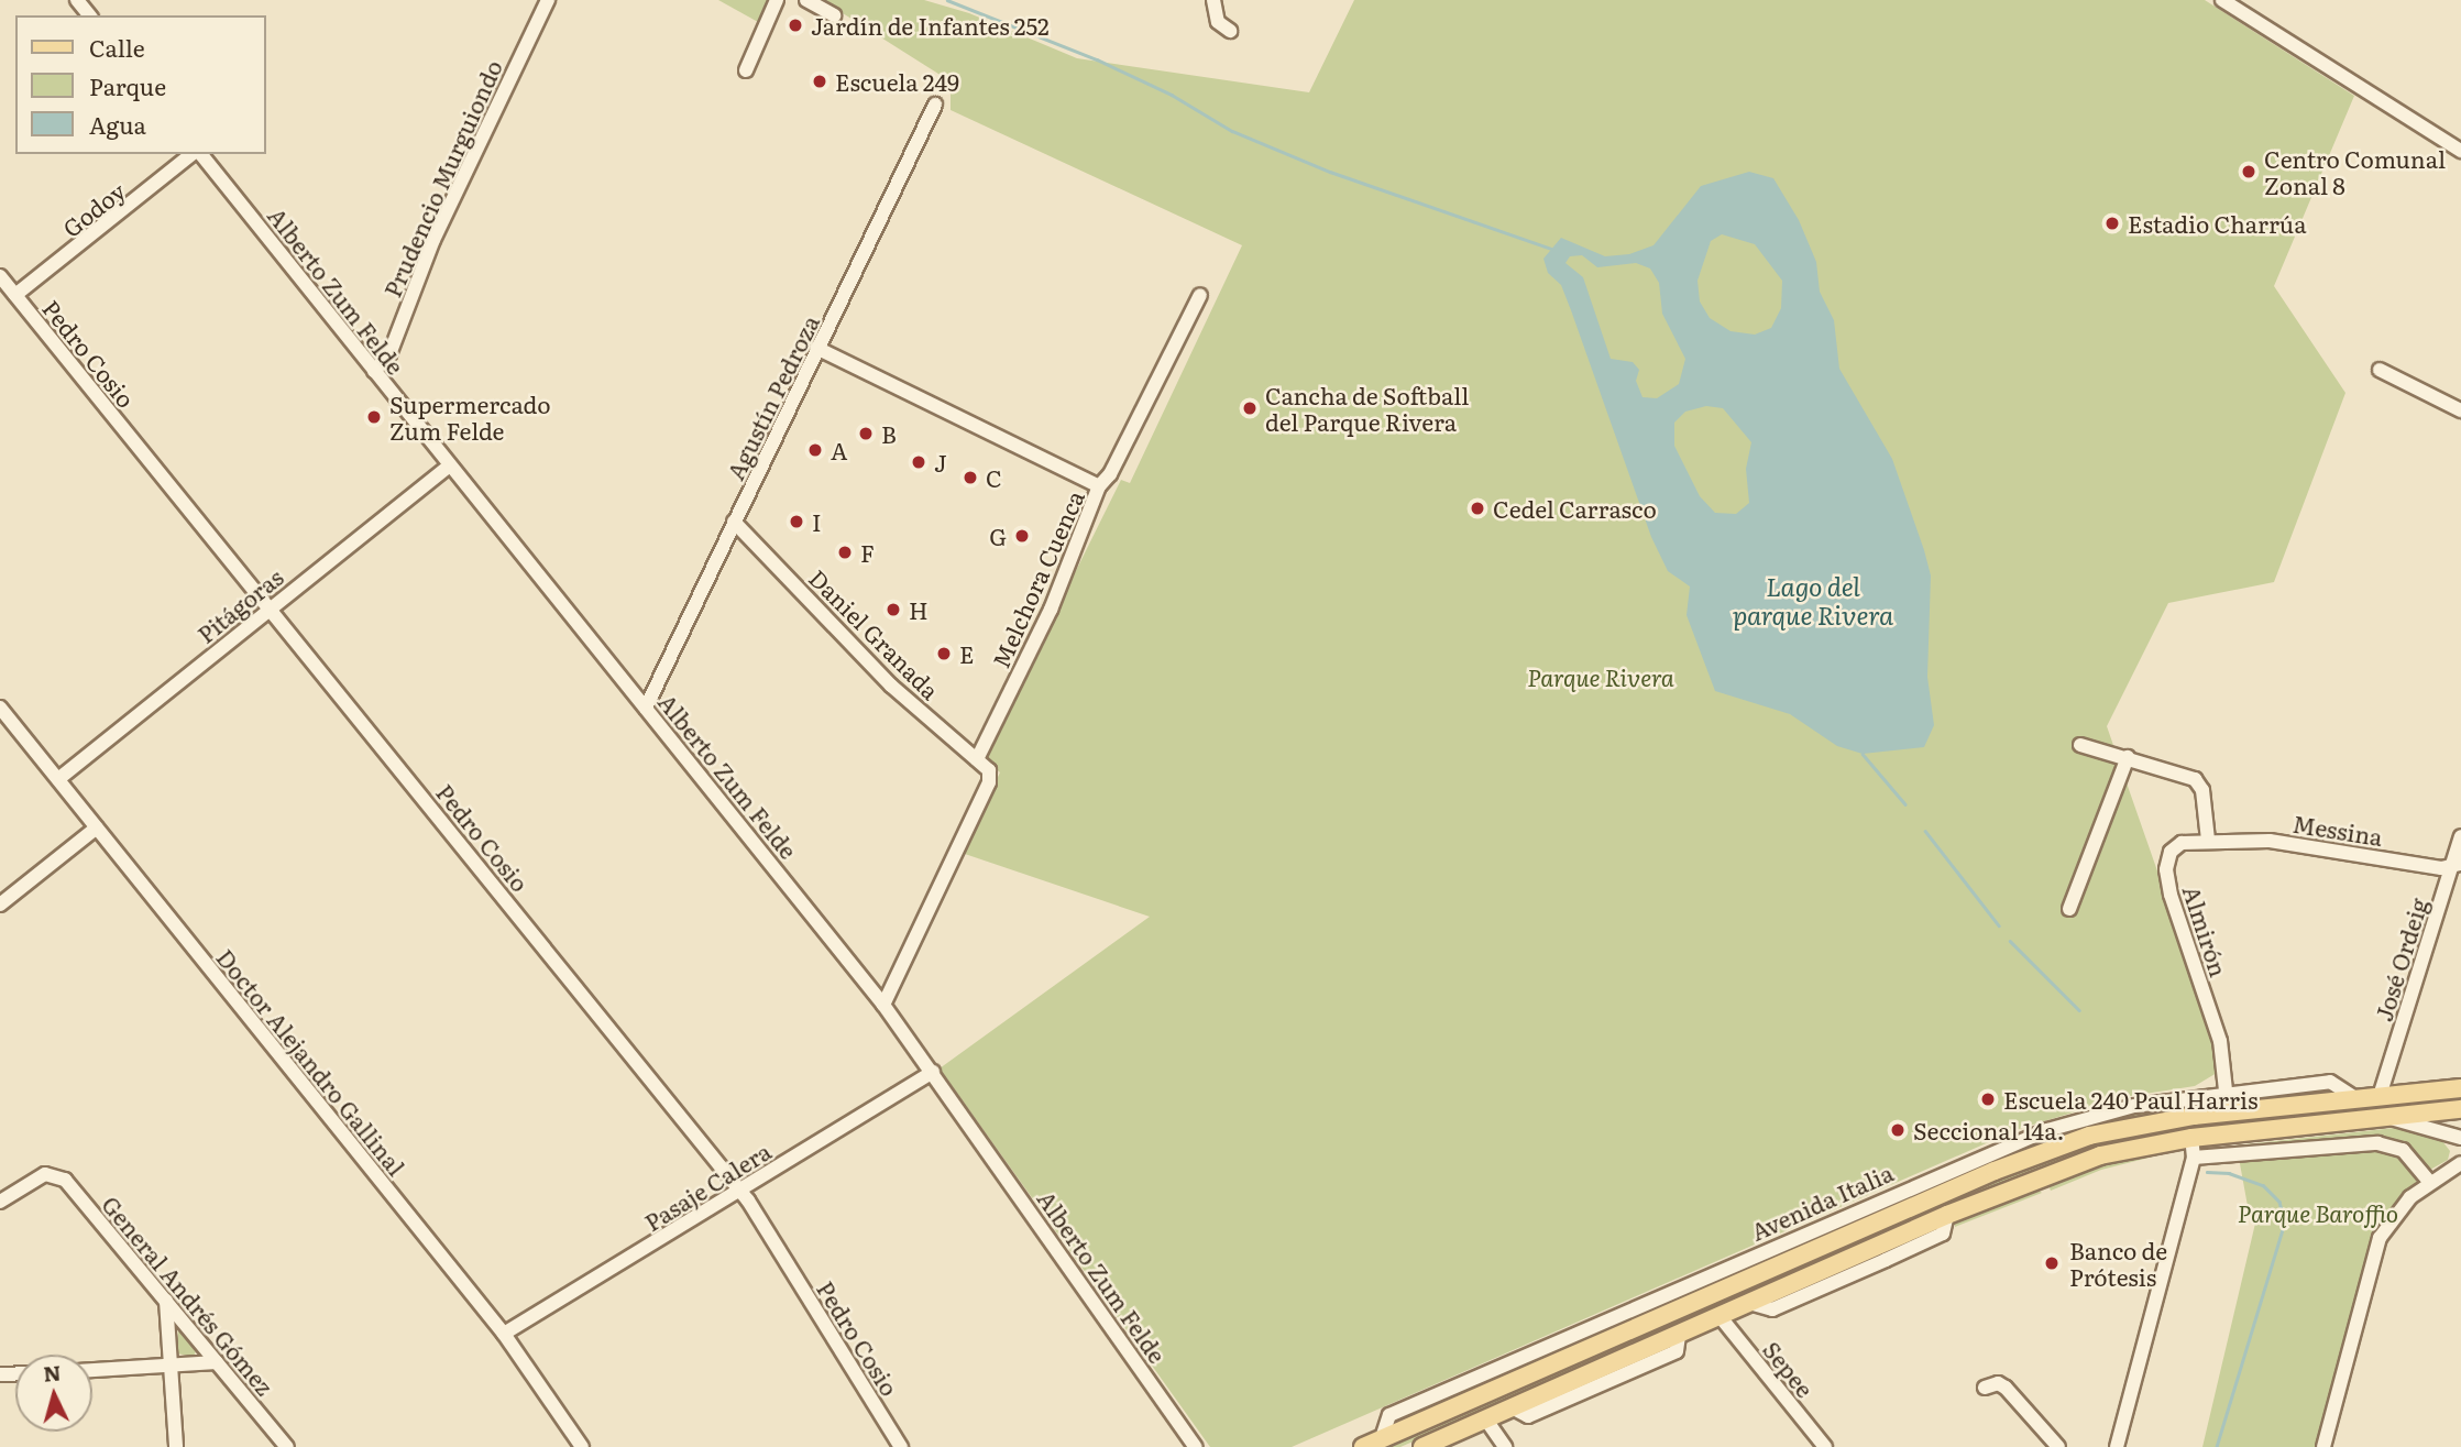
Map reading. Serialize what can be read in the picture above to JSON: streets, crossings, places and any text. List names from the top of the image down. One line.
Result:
{"streets":{"main road":["Avenida Italia"],"street":["Prudencio Murguiondo","Godoy","Alberto Zum Felde","Pedro Cosio","Agustín Pedroza","Melchora Cuenca","Pitágoras","Daniel Granada","Messina","Almirón","José Ordeig","Doctor Alejandro Gallinal","Pasaje Calera","General Andrés Gómez","Sepee"]},"crossings":[["Prudencio Murguiondo","Alberto Zum Felde"],["Godoy","Pedro Cosio"],["Alberto Zum Felde","Agustín Pedroza"],["Alberto Zum Felde","Pitágoras"],["Alberto Zum Felde","Daniel Granada"],["Alberto Zum Felde","Pasaje Calera"],["Pedro Cosio","Pitágoras"],["Pedro Cosio","Pasaje Calera"],["Agustín Pedroza","Daniel Granada"],["Melchora Cuenca","Daniel Granada"],["Pitágoras","Doctor Alejandro Gallinal"],["Messina","Almirón"],["Messina","José Ordeig"],["Almirón","Avenida Italia"],["José Ordeig","Avenida Italia"],["Doctor Alejandro Gallinal","Pasaje Calera"]],"water":["Lago del parque Rivera"],"parks":["Parque Rivera","Parque Baroffio"],"places":["Jardín de Infantes 252","Escuela 249","Centro Comunal Zonal 8","Estadio Charrúa","Cancha de Softball del Parque Rivera","Supermercado Zum Felde","B","A","J","C","Cedel Carrasco","I","G","F","H","E","Escuela 240 Paul Harris","Seccional 14a.","Banco de Prótesis"],"legend":["Calle","Parque","Agua"],"north":"top"}
